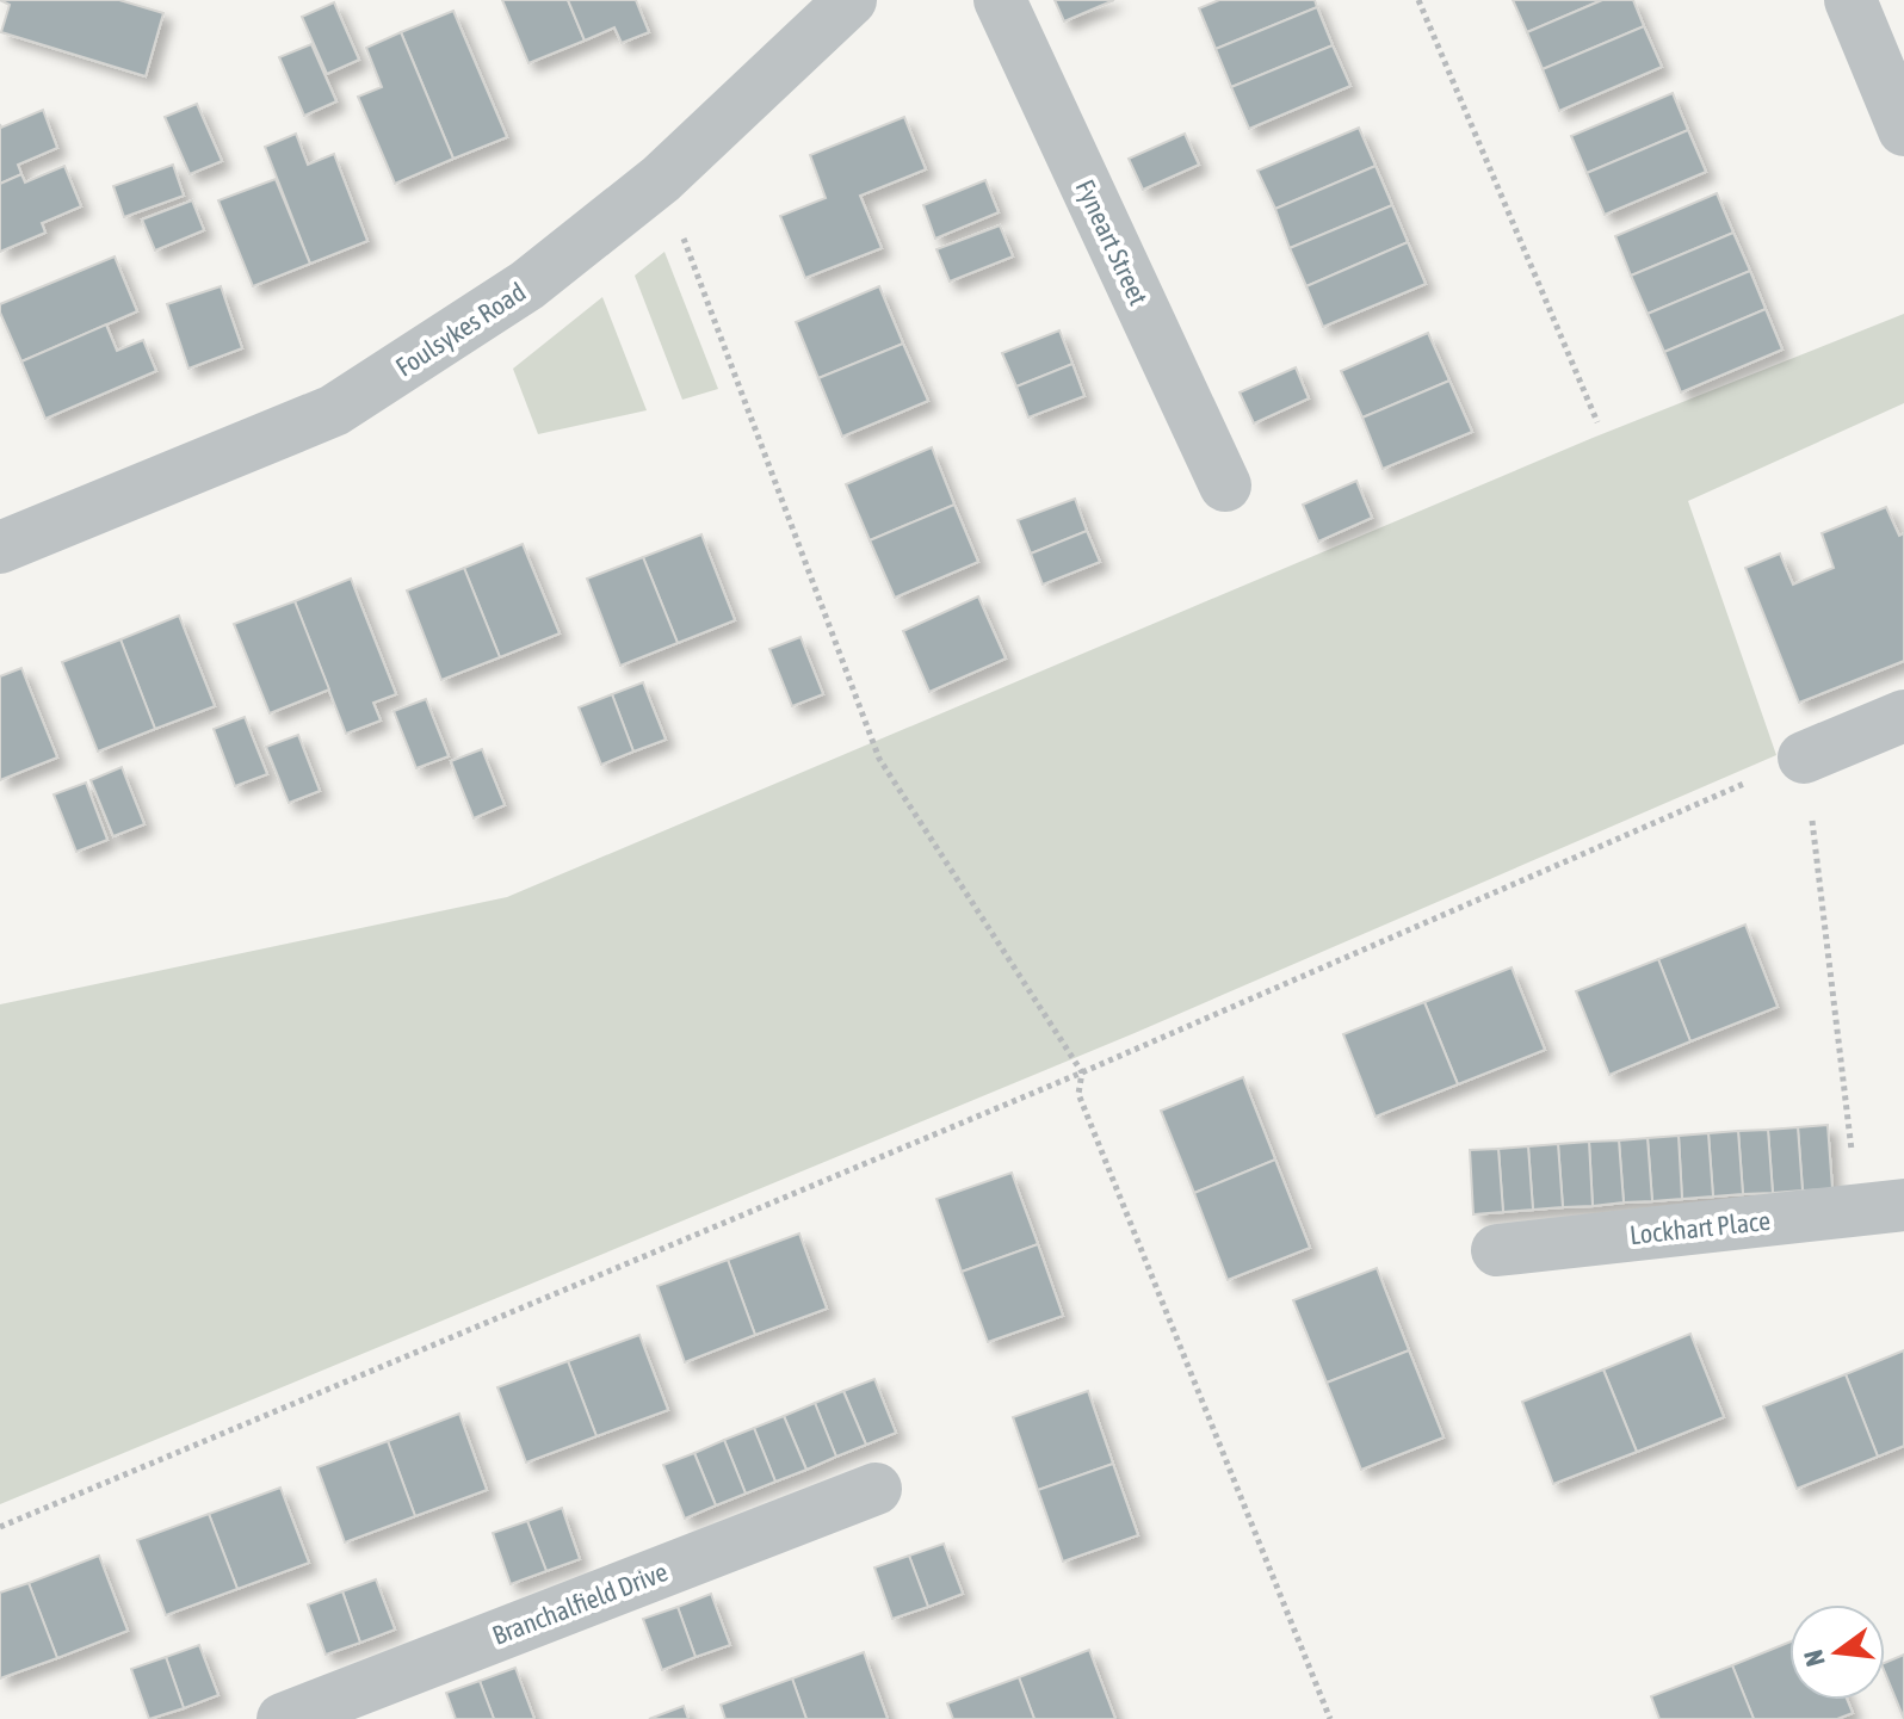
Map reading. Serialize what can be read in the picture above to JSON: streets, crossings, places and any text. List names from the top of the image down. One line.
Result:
{"streets":{"street":["Fyneart Street","Foulsykes Road","Lockhart Place","Branchalfield Drive"]},"north":"left"}
